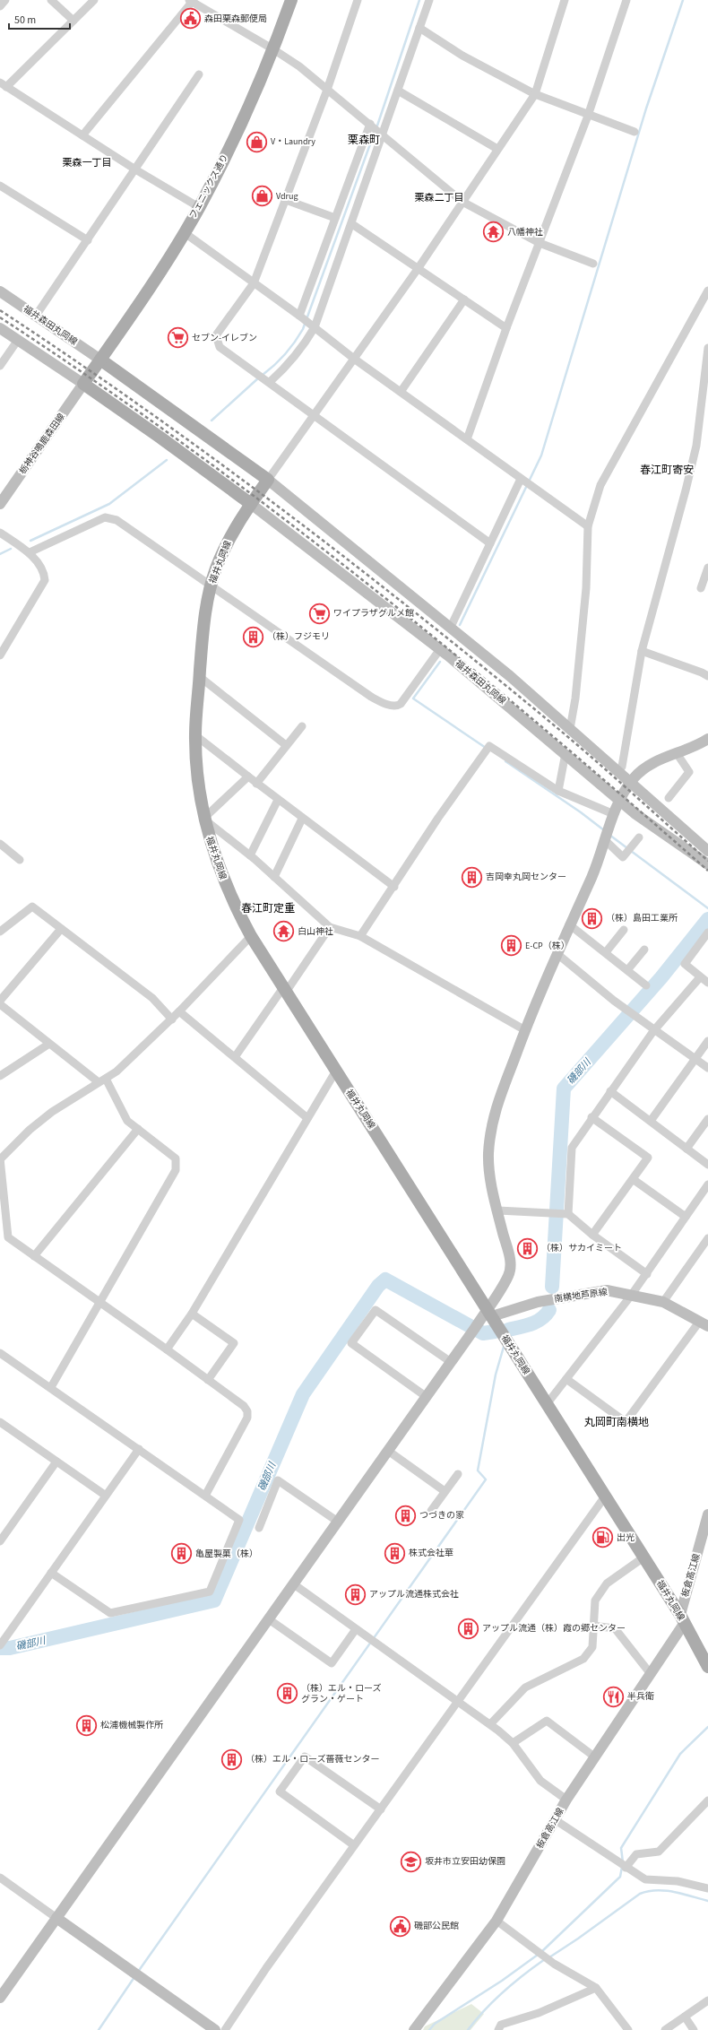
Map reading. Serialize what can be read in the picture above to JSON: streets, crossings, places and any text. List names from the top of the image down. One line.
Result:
{"streets":{"main road":["フェニックス通り","福井森田丸岡線","栃神谷鳴鹿森田線","福井丸岡線","南横地芦原線","板倉高江線"]},"crossings":[["フェニックス通り","福井森田丸岡線"],["福井森田丸岡線","福井丸岡線"],["福井丸岡線","南横地芦原線"],["福井丸岡線","板倉高江線"]],"districts":["栗森町","栗森一丁目","栗森二丁目","春江町寄安","春江町定重","丸岡町南横地"],"water":["磯部川"],"places":{"public building":["森田栗森郵便局","磯部公民館"],"shop":["V・Laundry","Vdrug"],"temple":["八幡神社","白山神社"],"supermarket":["セブン-イレブン","ワイプラザグルメ館"],"building":["（株）フジモリ","吉岡幸丸岡センター","（株）島田工業所","E-CP（株）","（株）サカイミート","つづきの家","株式会社華","亀屋製菓（株）","アップル流通株式会社","アップル流通（株）霞の郷センター","（株）エル・ローズ グラン・ゲート","松浦機械製作所","（株）エル・ローズ薔薇センター"],"fuel station":["出光"],"restaurant":["半兵衛"],"school or university":["坂井市立安田幼保園"]},"scale_bar":"50 m"}
